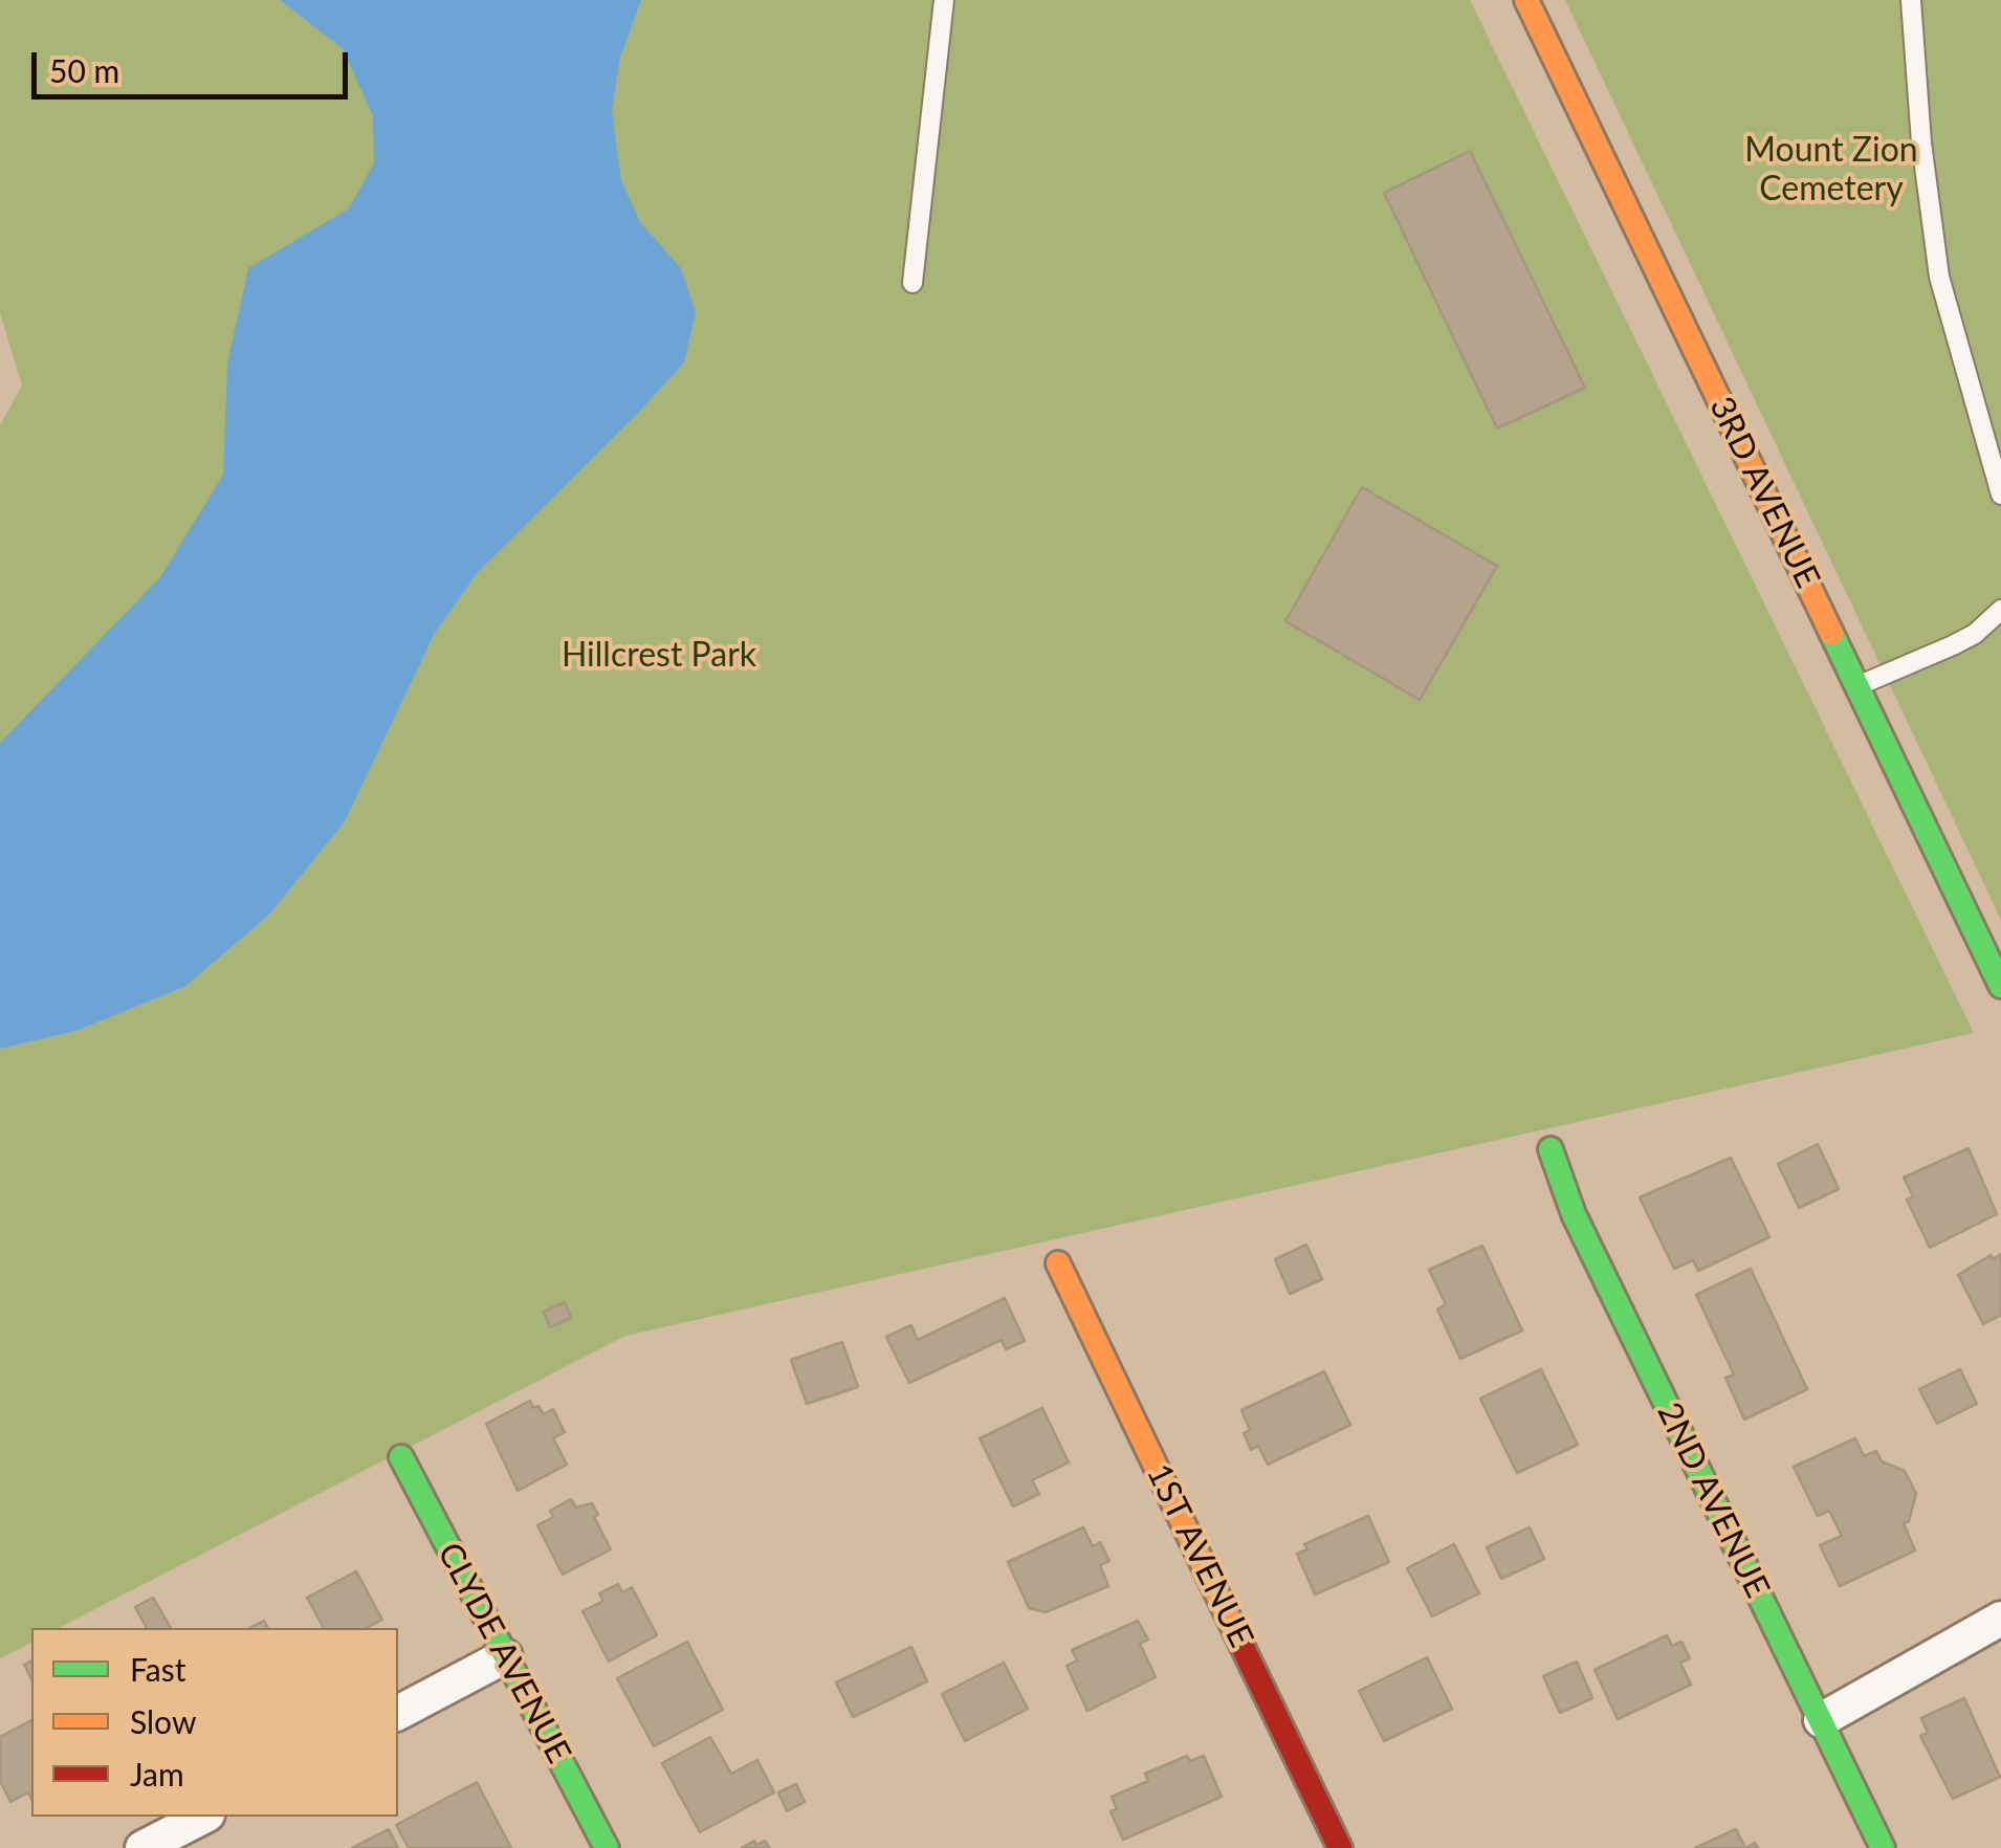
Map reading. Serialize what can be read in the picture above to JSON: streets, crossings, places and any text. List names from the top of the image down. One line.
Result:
{"streets":{"street":["3RD AVENUE","2ND AVENUE","1ST AVENUE","CLYDE AVENUE"]},"parks":["Mount Zion Cemetery","Hillcrest Park"],"legend":["Fast","Slow","Jam"],"scale_bar":"50 m"}
